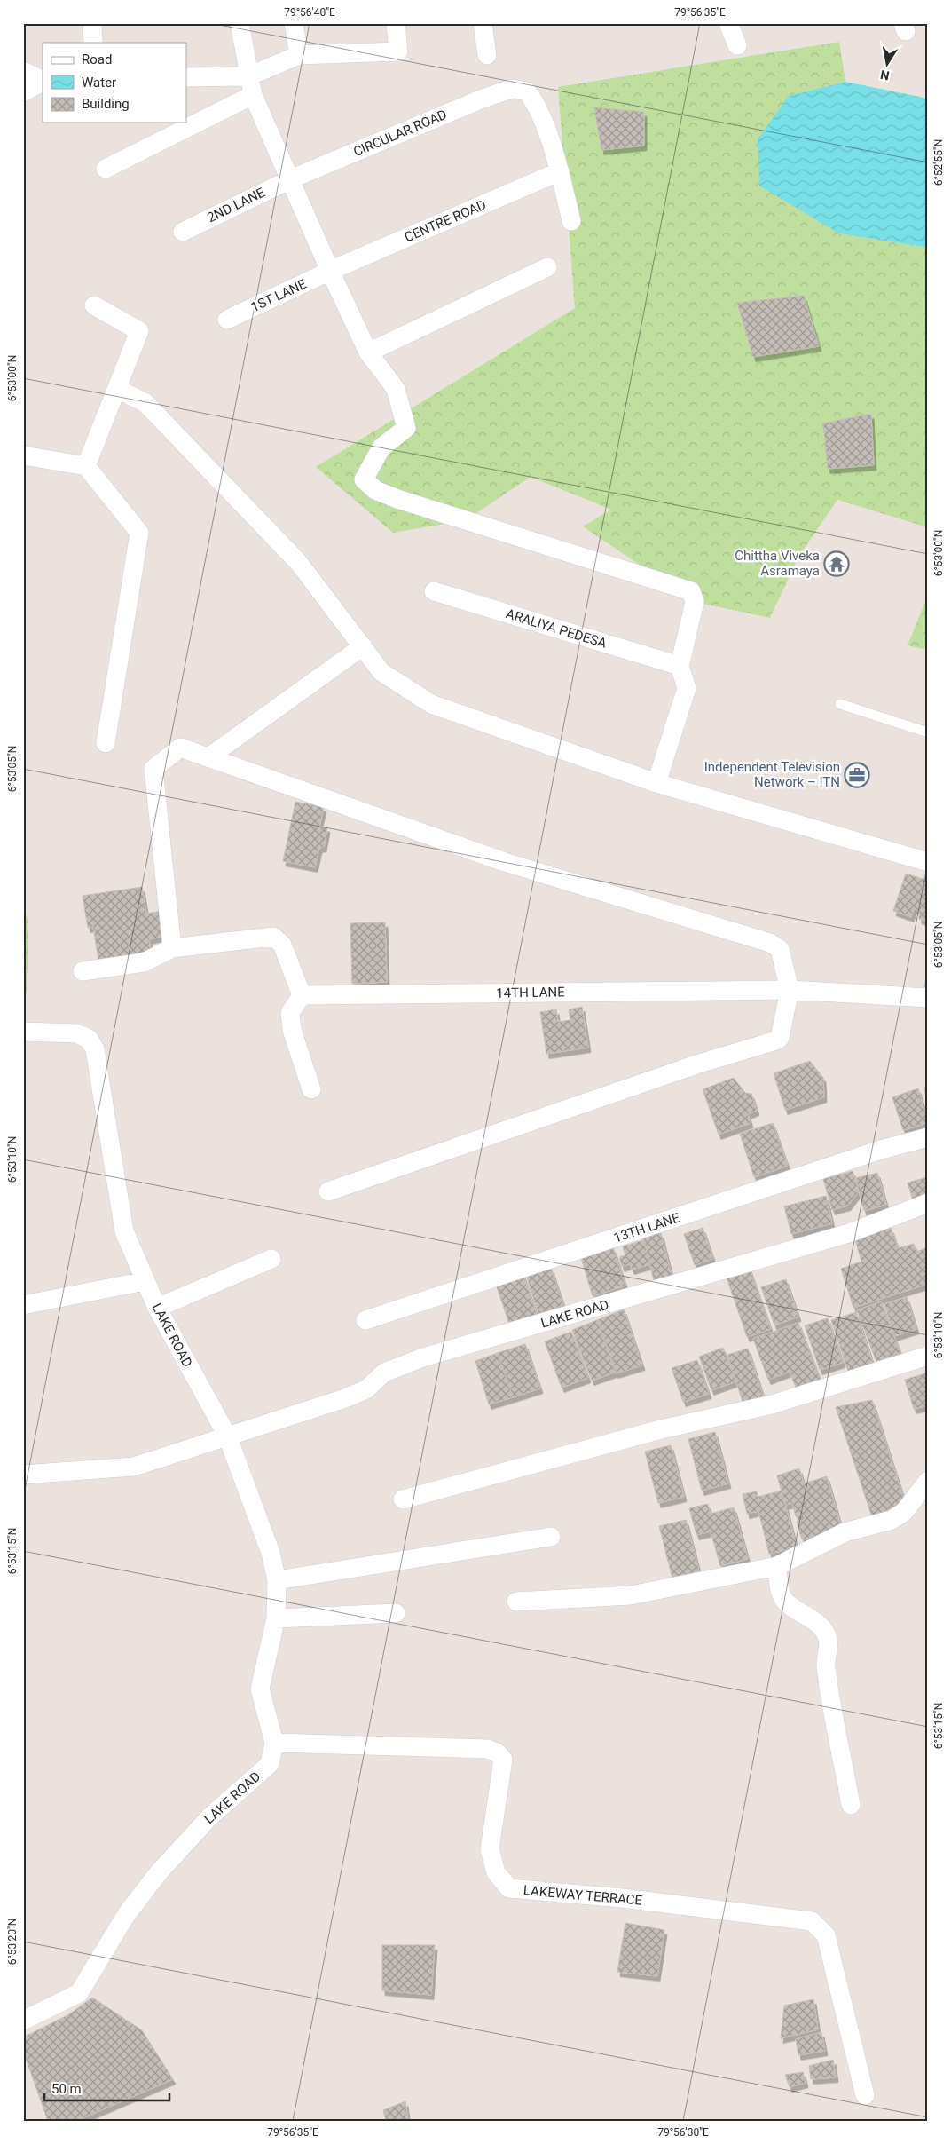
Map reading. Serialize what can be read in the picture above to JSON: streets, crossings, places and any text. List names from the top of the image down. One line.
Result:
{"streets":{"street":["CIRCULAR ROAD","2ND LANE","CENTRE ROAD","1ST LANE","ARALIYA PEDESA","14TH LANE","13TH LANE","LAKE ROAD","LAKEWAY TERRACE"]},"crossings":[["CIRCULAR ROAD","2ND LANE"],["CIRCULAR ROAD","CENTRE ROAD"],["CENTRE ROAD","1ST LANE"],["LAKE ROAD","LAKEWAY TERRACE"]],"places":{"temple":["Chittha Viveka Asramaya"],"office":["Independent Television Network – ITN"]},"legend":["Road","Water","Building"],"scale_bar":"50 m","north":"bottom","coordinates":["79°56'40\"E","79°56'35\"E","6°52'55\"N","6°53'00\"N","6°53'05\"N","6°53'10\"N","6°53'15\"N","6°53'20\"N","79°56'30\"E"]}
